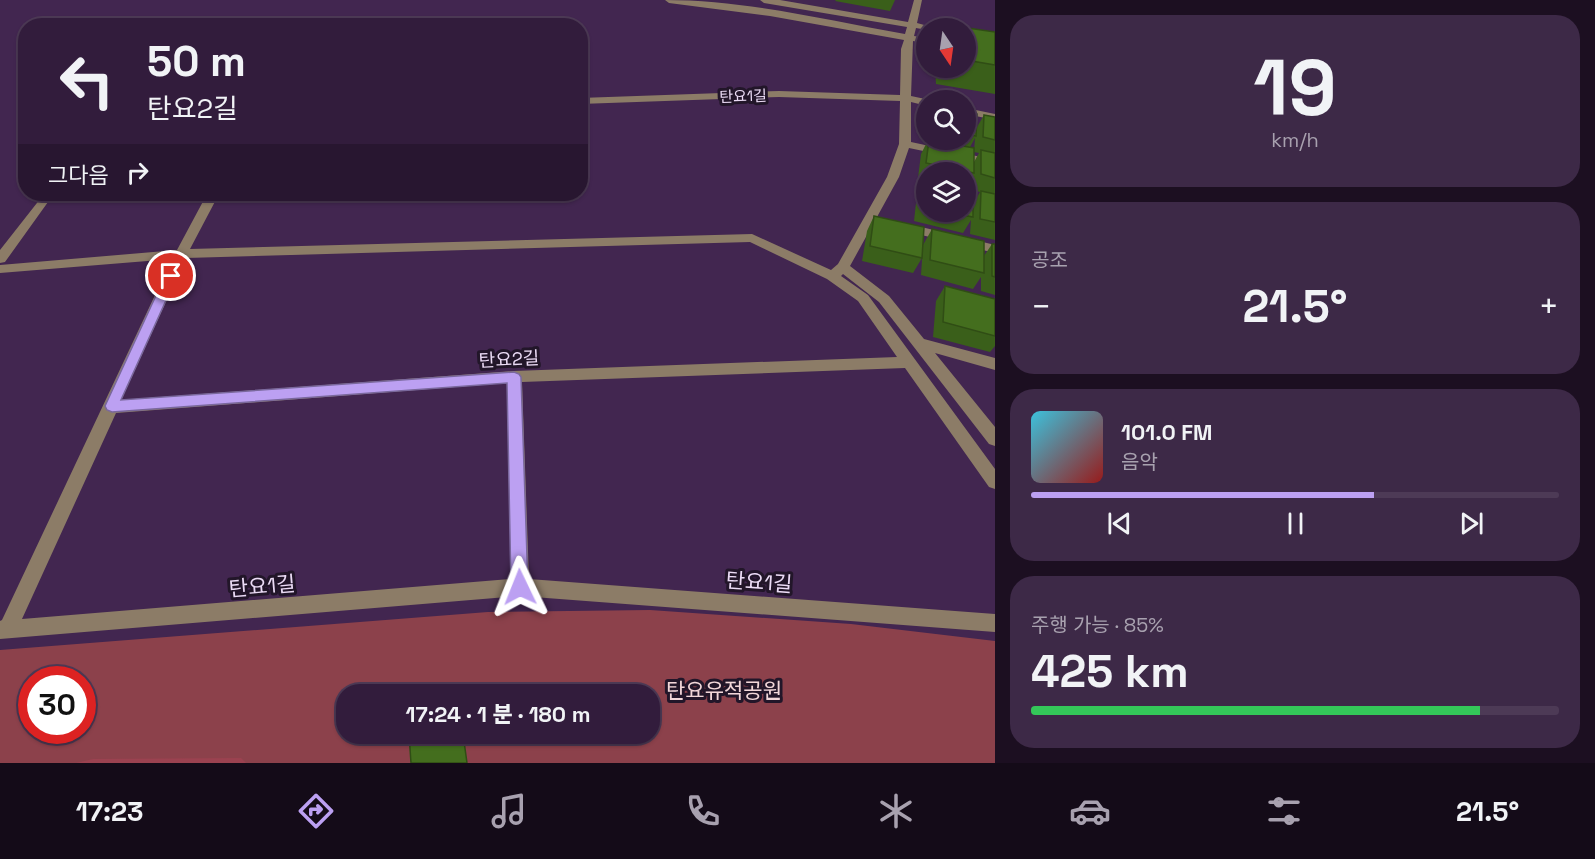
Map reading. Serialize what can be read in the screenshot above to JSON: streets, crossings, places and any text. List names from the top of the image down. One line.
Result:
{"streets":{"street":["탄요1길","탄요2길"]},"crossings":[["탄요1길","탄요2길"]],"parks":["탄요유적공원"],"north":"bottom","page":{"tile":[["19","km/h"],"공조",["주행 가능 · 85%","425 km"]],"turn":["50 m","탄요2길"],"then":"그다음","heat":["−","21.5°","+"],"song":["101.0 FM","음악"],"limit":"30","trip":"17:24 · 1 분 · 180 m","tabs":["17:23","21.5°"]}}
